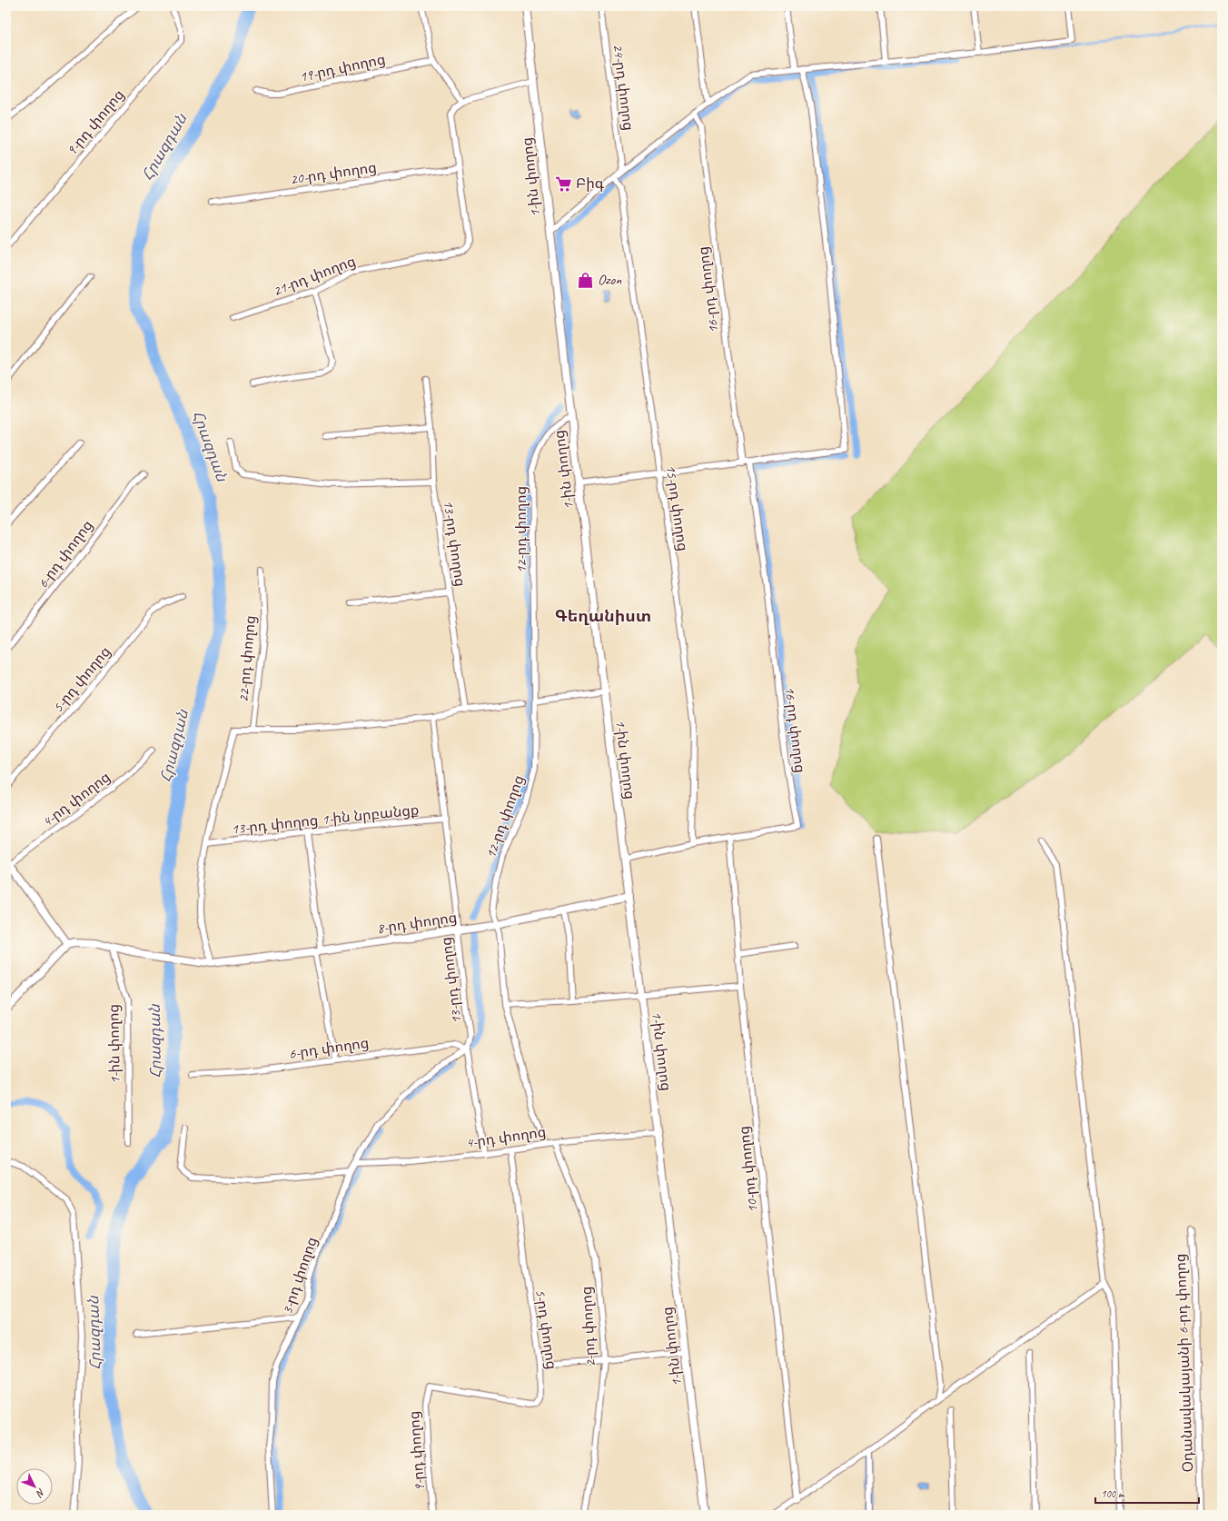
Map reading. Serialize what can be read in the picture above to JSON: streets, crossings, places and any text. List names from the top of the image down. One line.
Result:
{"streets":{"main road":["1-ին փողոց","8-րդ փողոց"],"street":["19-րդ փողոց","24-րդ փողոց","9-րդ փողոց","20-րդ փողոց","21-րդ փողոց","16-րդ փողոց","15-րդ փողոց","12-րդ փողոց","13-րդ փողոց","6-րդ փողոց","22-րդ փողոց","5-րդ փողոց","4-րդ փողոց","13-րդ փողոց 1-ին նրբանցք","10-րդ փողոց","3-րդ փողոց","2-րդ փողոց","Օդանավակայանի 6-րդ փողոց"]},"crossings":[["9-րդ փողոց","5-րդ փողոց"],["20-րդ փողոց","21-րդ փողոց"],["1-ին փողոց","16-րդ փողոց"],["1-ին փողոց","12-րդ փողոց"],["1-ին փողոց","4-րդ փողոց"],["1-ին փողոց","8-րդ փողոց"],["16-րդ փողոց","15-րդ փողոց"],["16-րդ փողոց","10-րդ փողոց"],["12-րդ փողոց","4-րդ փողոց"],["12-րդ փողոց","8-րդ փողոց"],["13-րդ փողոց","6-րդ փողոց"],["13-րդ փողոց","4-րդ փողոց"],["13-րդ փողոց","13-րդ փողոց 1-ին նրբանցք"],["13-րդ փողոց","8-րդ փողոց"],["13-րդ փողոց","3-րդ փողոց"],["6-րդ փողոց","3-րդ փողոց"],["5-րդ փողոց","4-րդ փողոց"],["4-րդ փողոց","3-րդ փողոց"],["4-րդ փողոց","2-րդ փողոց"]],"districts":["Գեղանիստ"],"water":["Հրազդան"],"places":{"supermarket":["Բիգ"],"shop":["Ozon"]},"scale_bar":"100 m","north":"bottom right"}
